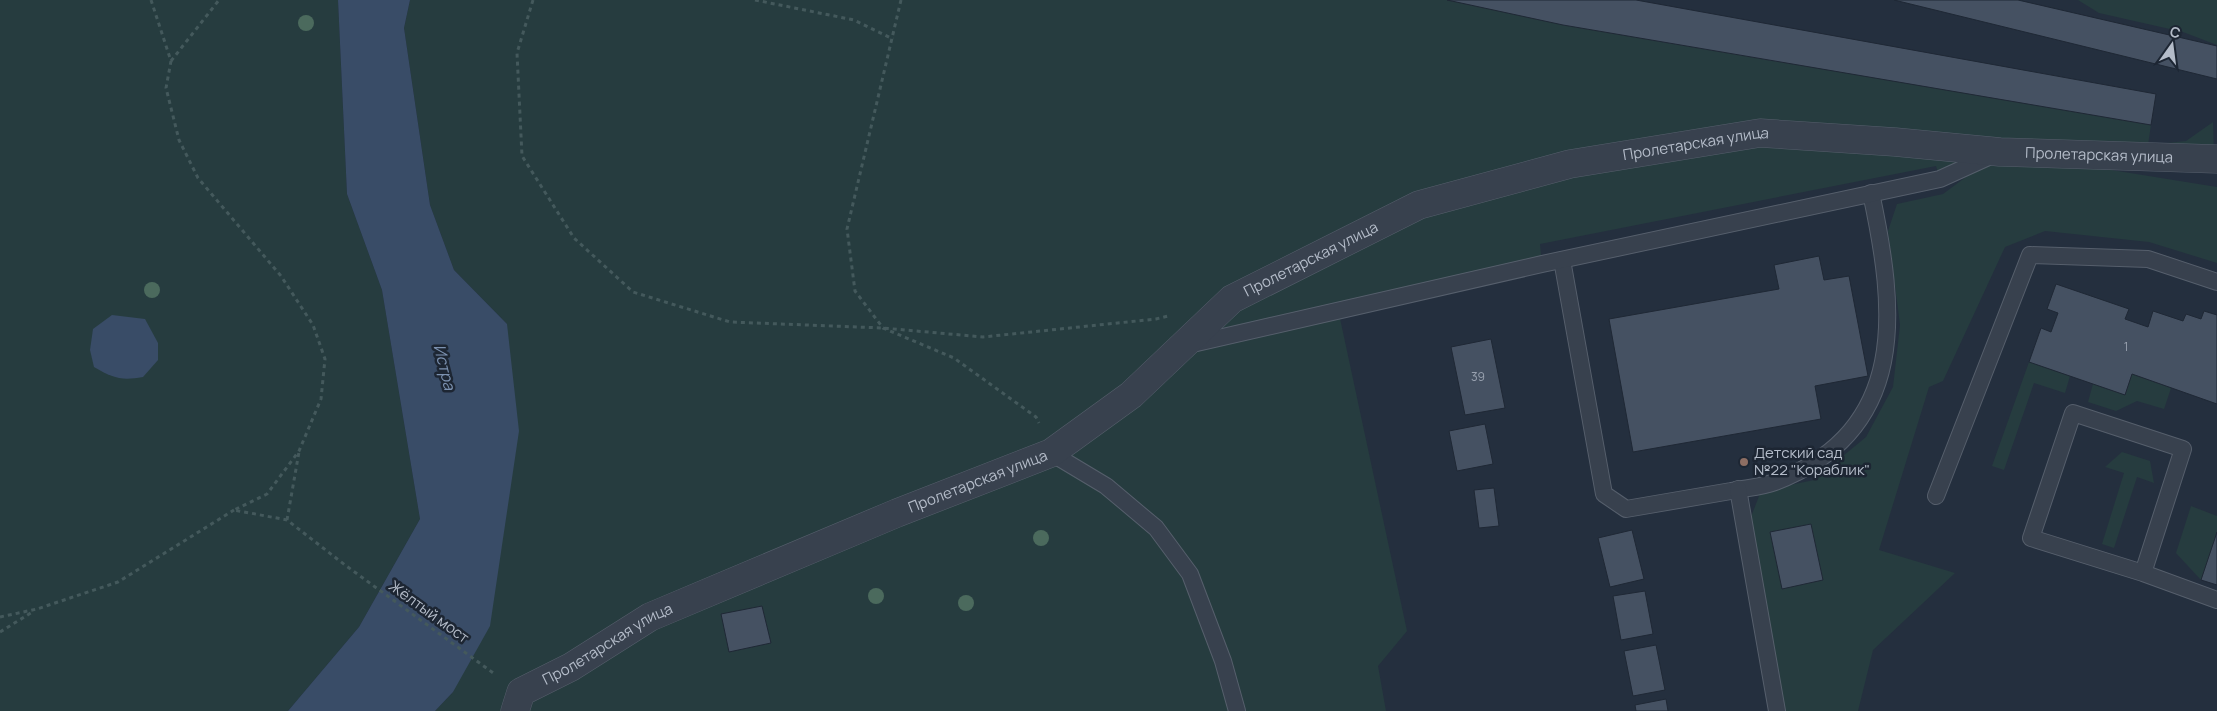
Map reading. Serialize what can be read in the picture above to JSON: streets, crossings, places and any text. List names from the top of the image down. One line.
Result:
{"streets":{"street":["Пролетарская улица"],"path":["Жёлтый мост"]},"water":["Истра"],"places":["Детский сад №22 \"Кораблик\""],"house_numbers":["1","39"],"north":"top"}
